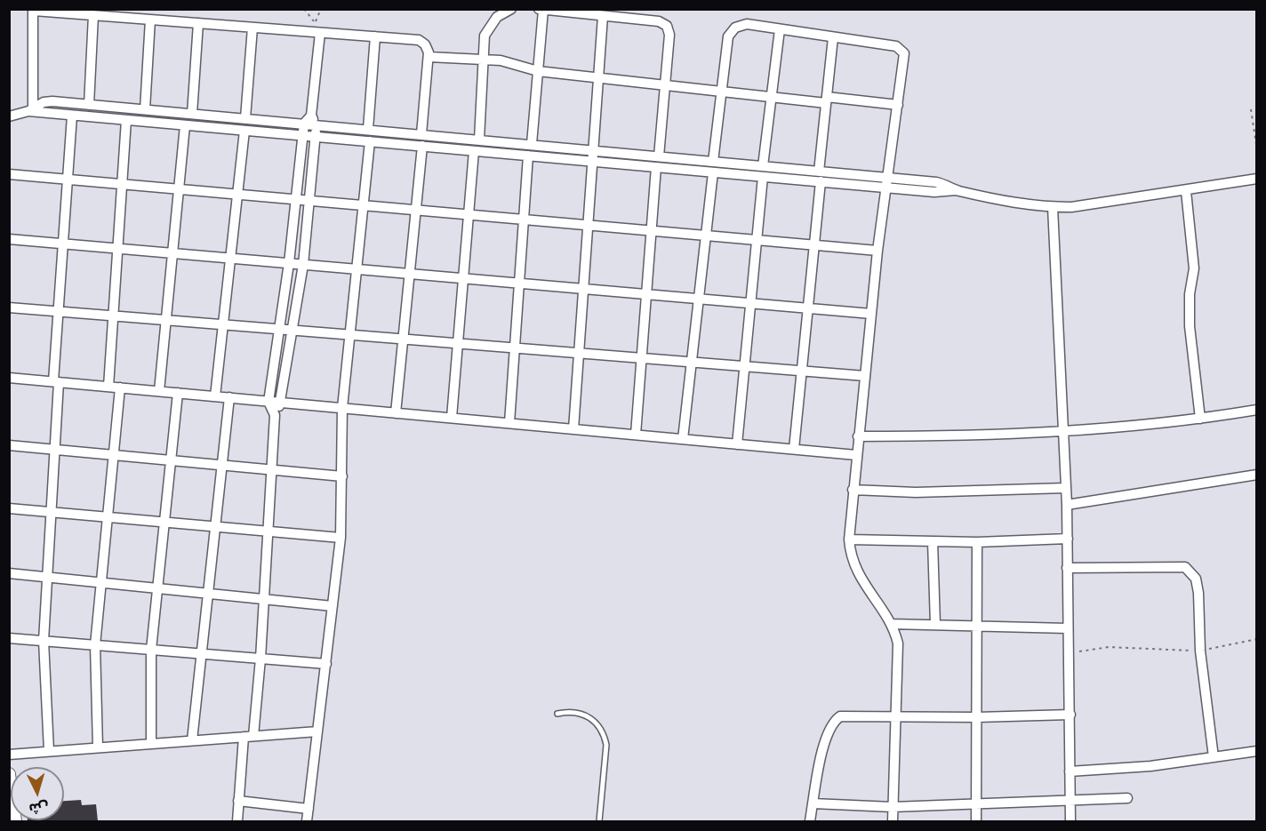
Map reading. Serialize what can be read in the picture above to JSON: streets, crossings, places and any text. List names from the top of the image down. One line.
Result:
{"north":"bottom"}
